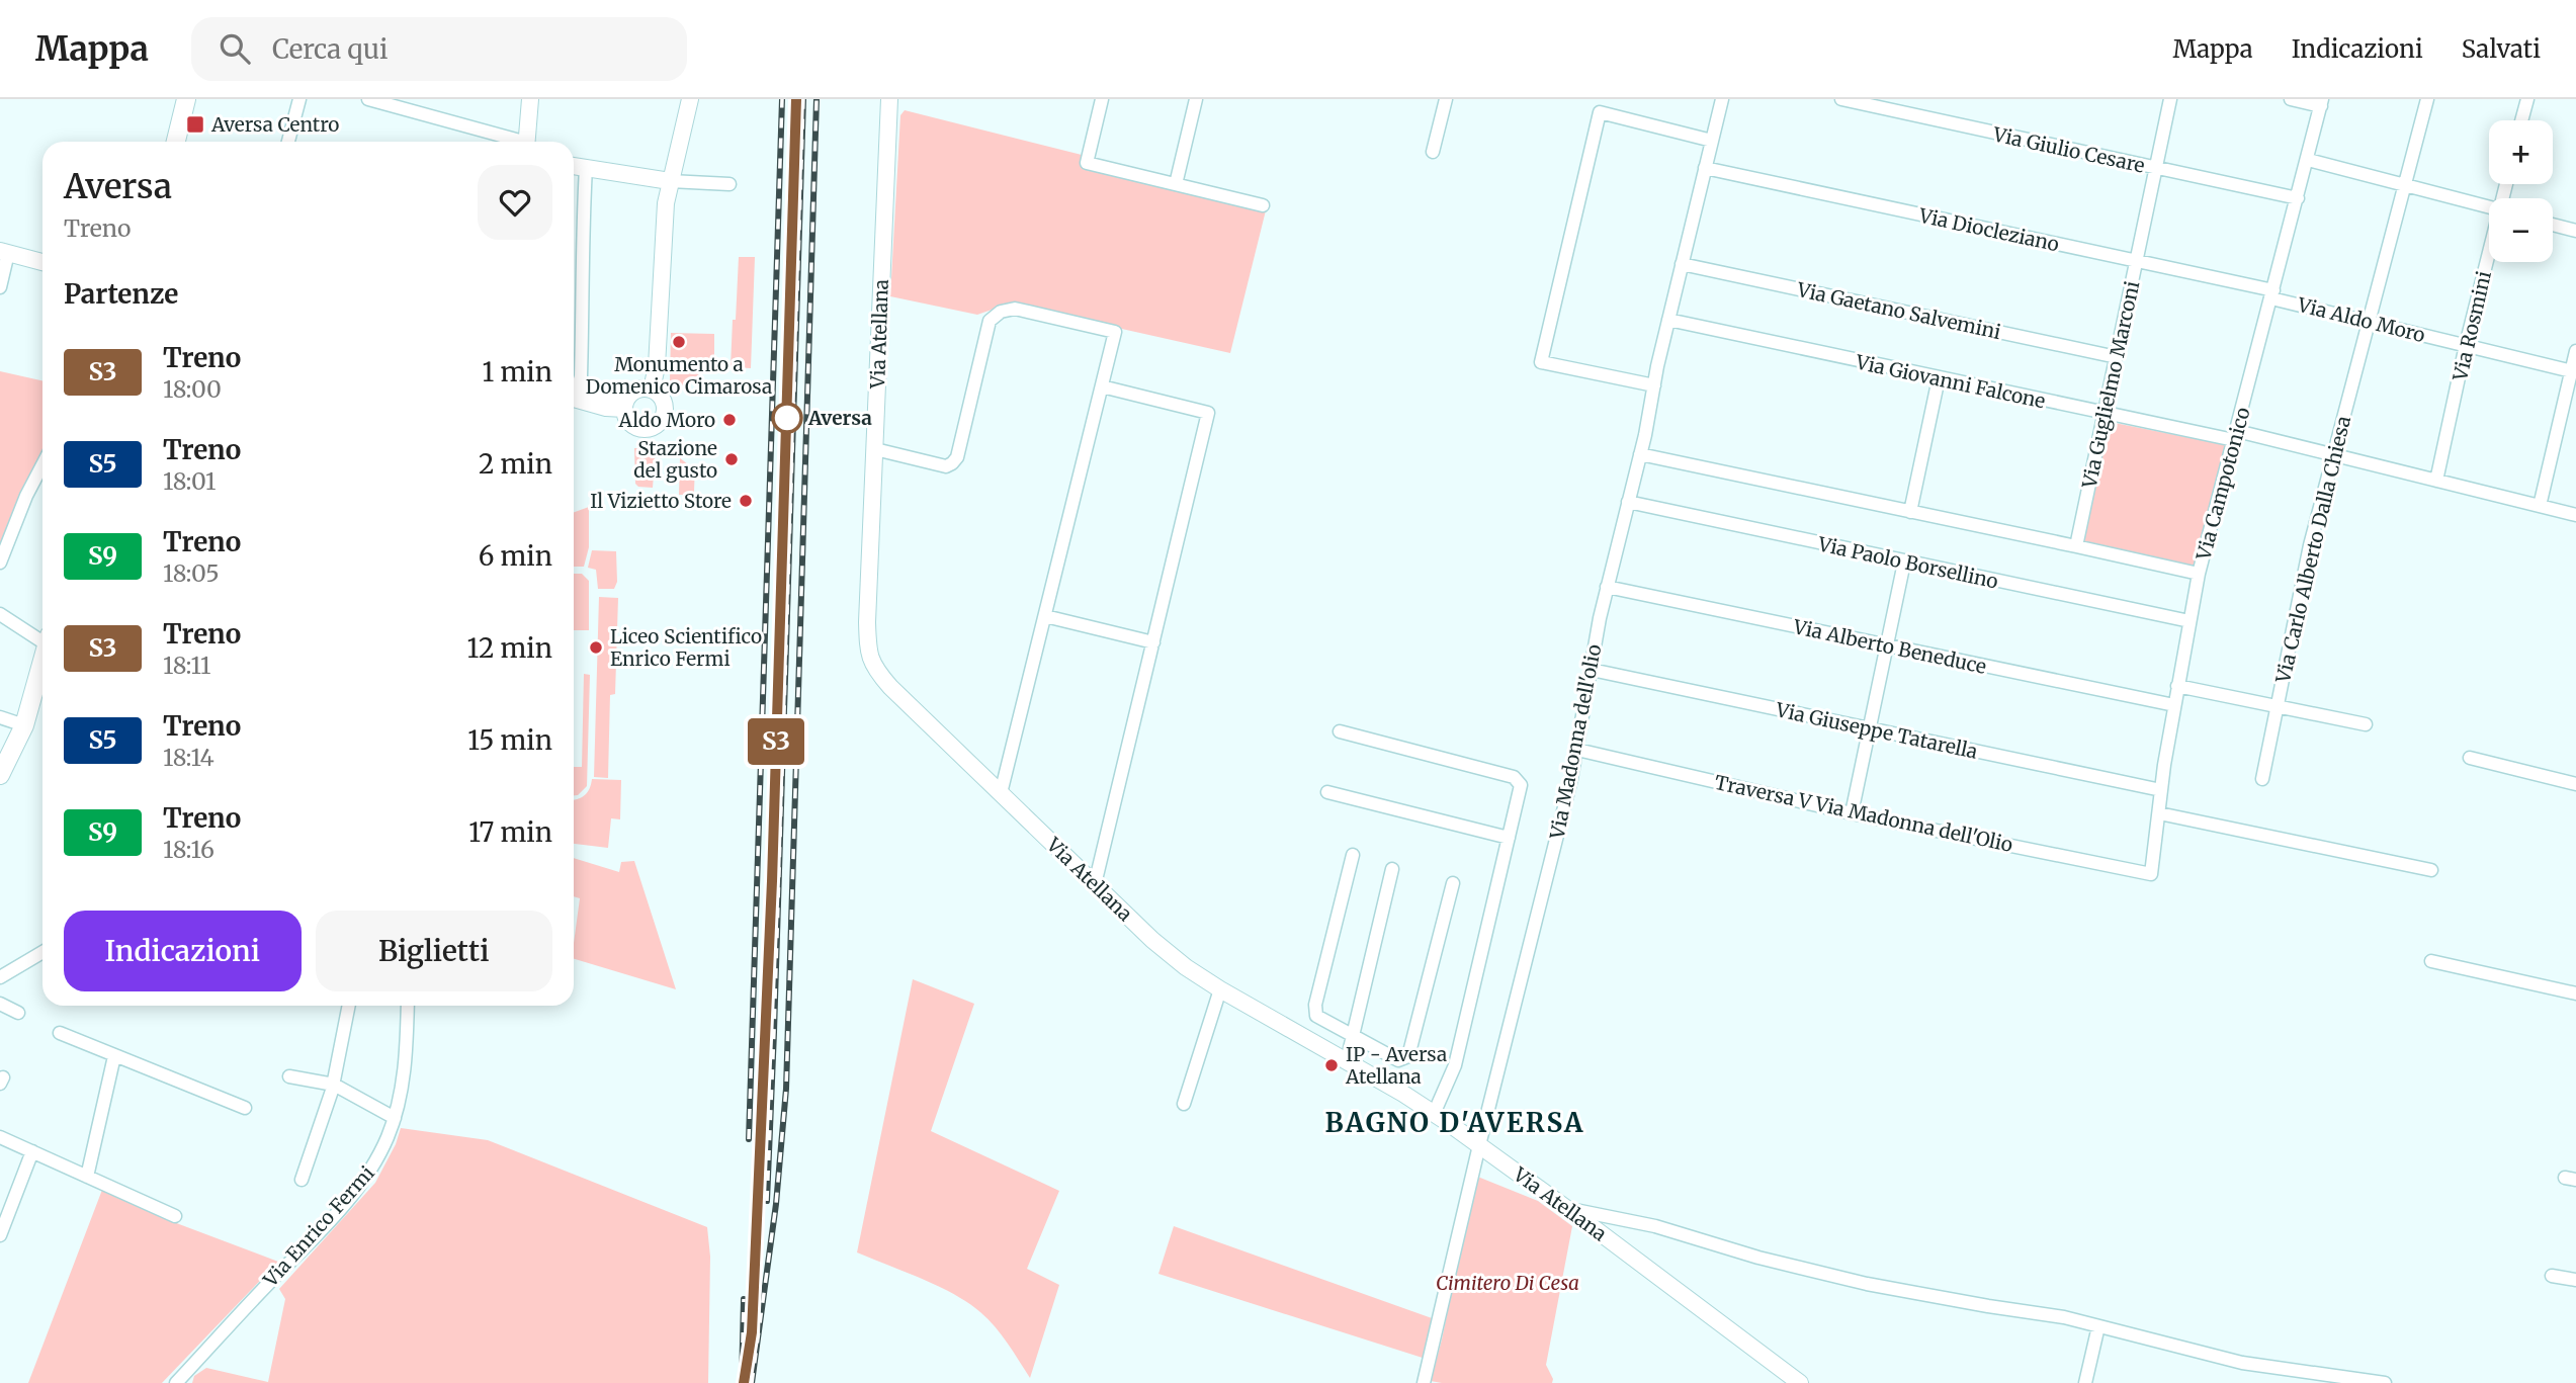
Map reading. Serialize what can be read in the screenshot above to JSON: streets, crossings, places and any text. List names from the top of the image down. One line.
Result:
{"streets":{"main road":["Via Atellana"],"street":["Via Giulio Cesare","Via Diocleziano","Via Gaetano Salvemini","Via Aldo Moro","Via Rosmini","Via Giovanni Falcone","Via Guglielmo Marconi","Via Campotonico","Via Carlo Alberto Dalla Chiesa","Via Paolo Borsellino","Via Alberto Beneduce","Via Giuseppe Tatarella","Via Madonna dell'olio","Traversa V Via Madonna dell'Olio","Via Enrico Fermi"]},"crossings":[["Via Giulio Cesare","Via Guglielmo Marconi"],["Via Giulio Cesare","Via Campotonico"],["Via Diocleziano","Via Aldo Moro"],["Via Diocleziano","Via Guglielmo Marconi"],["Via Diocleziano","Via Campotonico"],["Via Diocleziano","Via Madonna dell'olio"],["Via Gaetano Salvemini","Via Guglielmo Marconi"],["Via Gaetano Salvemini","Via Madonna dell'olio"],["Via Aldo Moro","Via Rosmini"],["Via Aldo Moro","Via Campotonico"],["Via Aldo Moro","Via Carlo Alberto Dalla Chiesa"],["Via Rosmini","Via Giovanni Falcone"],["Via Atellana","Via Madonna dell'olio"],["Via Giovanni Falcone","Via Guglielmo Marconi"],["Via Giovanni Falcone","Via Campotonico"],["Via Giovanni Falcone","Via Carlo Alberto Dalla Chiesa"],["Via Giovanni Falcone","Via Madonna dell'olio"],["Via Campotonico","Via Paolo Borsellino"],["Via Campotonico","Via Alberto Beneduce"],["Via Campotonico","Via Giuseppe Tatarella"],["Via Campotonico","Traversa V Via Madonna dell'Olio"],["Via Paolo Borsellino","Via Madonna dell'olio"],["Via Alberto Beneduce","Via Madonna dell'olio"],["Via Giuseppe Tatarella","Via Madonna dell'olio"],["Via Madonna dell'olio","Traversa V Via Madonna dell'Olio"]],"districts":["BAGNO D'AVERSA"],"parks":["Cimitero Di Cesa"],"places":{"transit":["Aversa Centro"],"other":["Monumento a Domenico Cimarosa","Aversa","Aldo Moro","Stazione del gusto","Il Vizietto Store","Liceo Scientifico Enrico Fermi","IP - Aversa Atellana"]},"page":{"header":"Mappa","search":"Cerca qui","nav":["Mappa","Indicazioni","Salvati"],"on_map":"S3","map_buttons":["+","−"],"heading":[["Aversa","Treno"],"Partenze"],"list":[{"mark":"S3","name":"Treno","note":"18:00","value":"1 min"},{"mark":"S5","name":"Treno","note":"18:01","value":"2 min"},{"mark":"S9","name":"Treno","note":"18:05","value":"6 min"},{"mark":"S3","name":"Treno","note":"18:11","value":"12 min"},{"mark":"S5","name":"Treno","note":"18:14","value":"15 min"},{"mark":"S9","name":"Treno","note":"18:16","value":"17 min"}],"buttons":["Indicazioni","Biglietti"]}}
